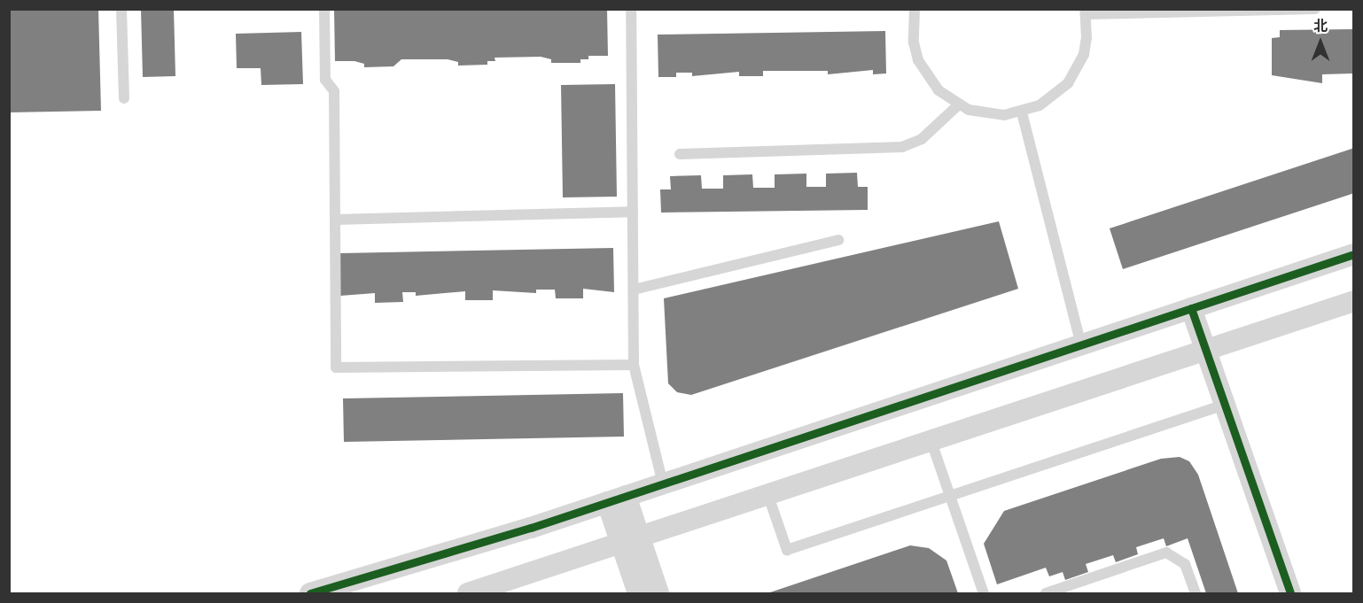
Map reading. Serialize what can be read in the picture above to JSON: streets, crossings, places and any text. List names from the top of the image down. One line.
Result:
{"north":"top"}
